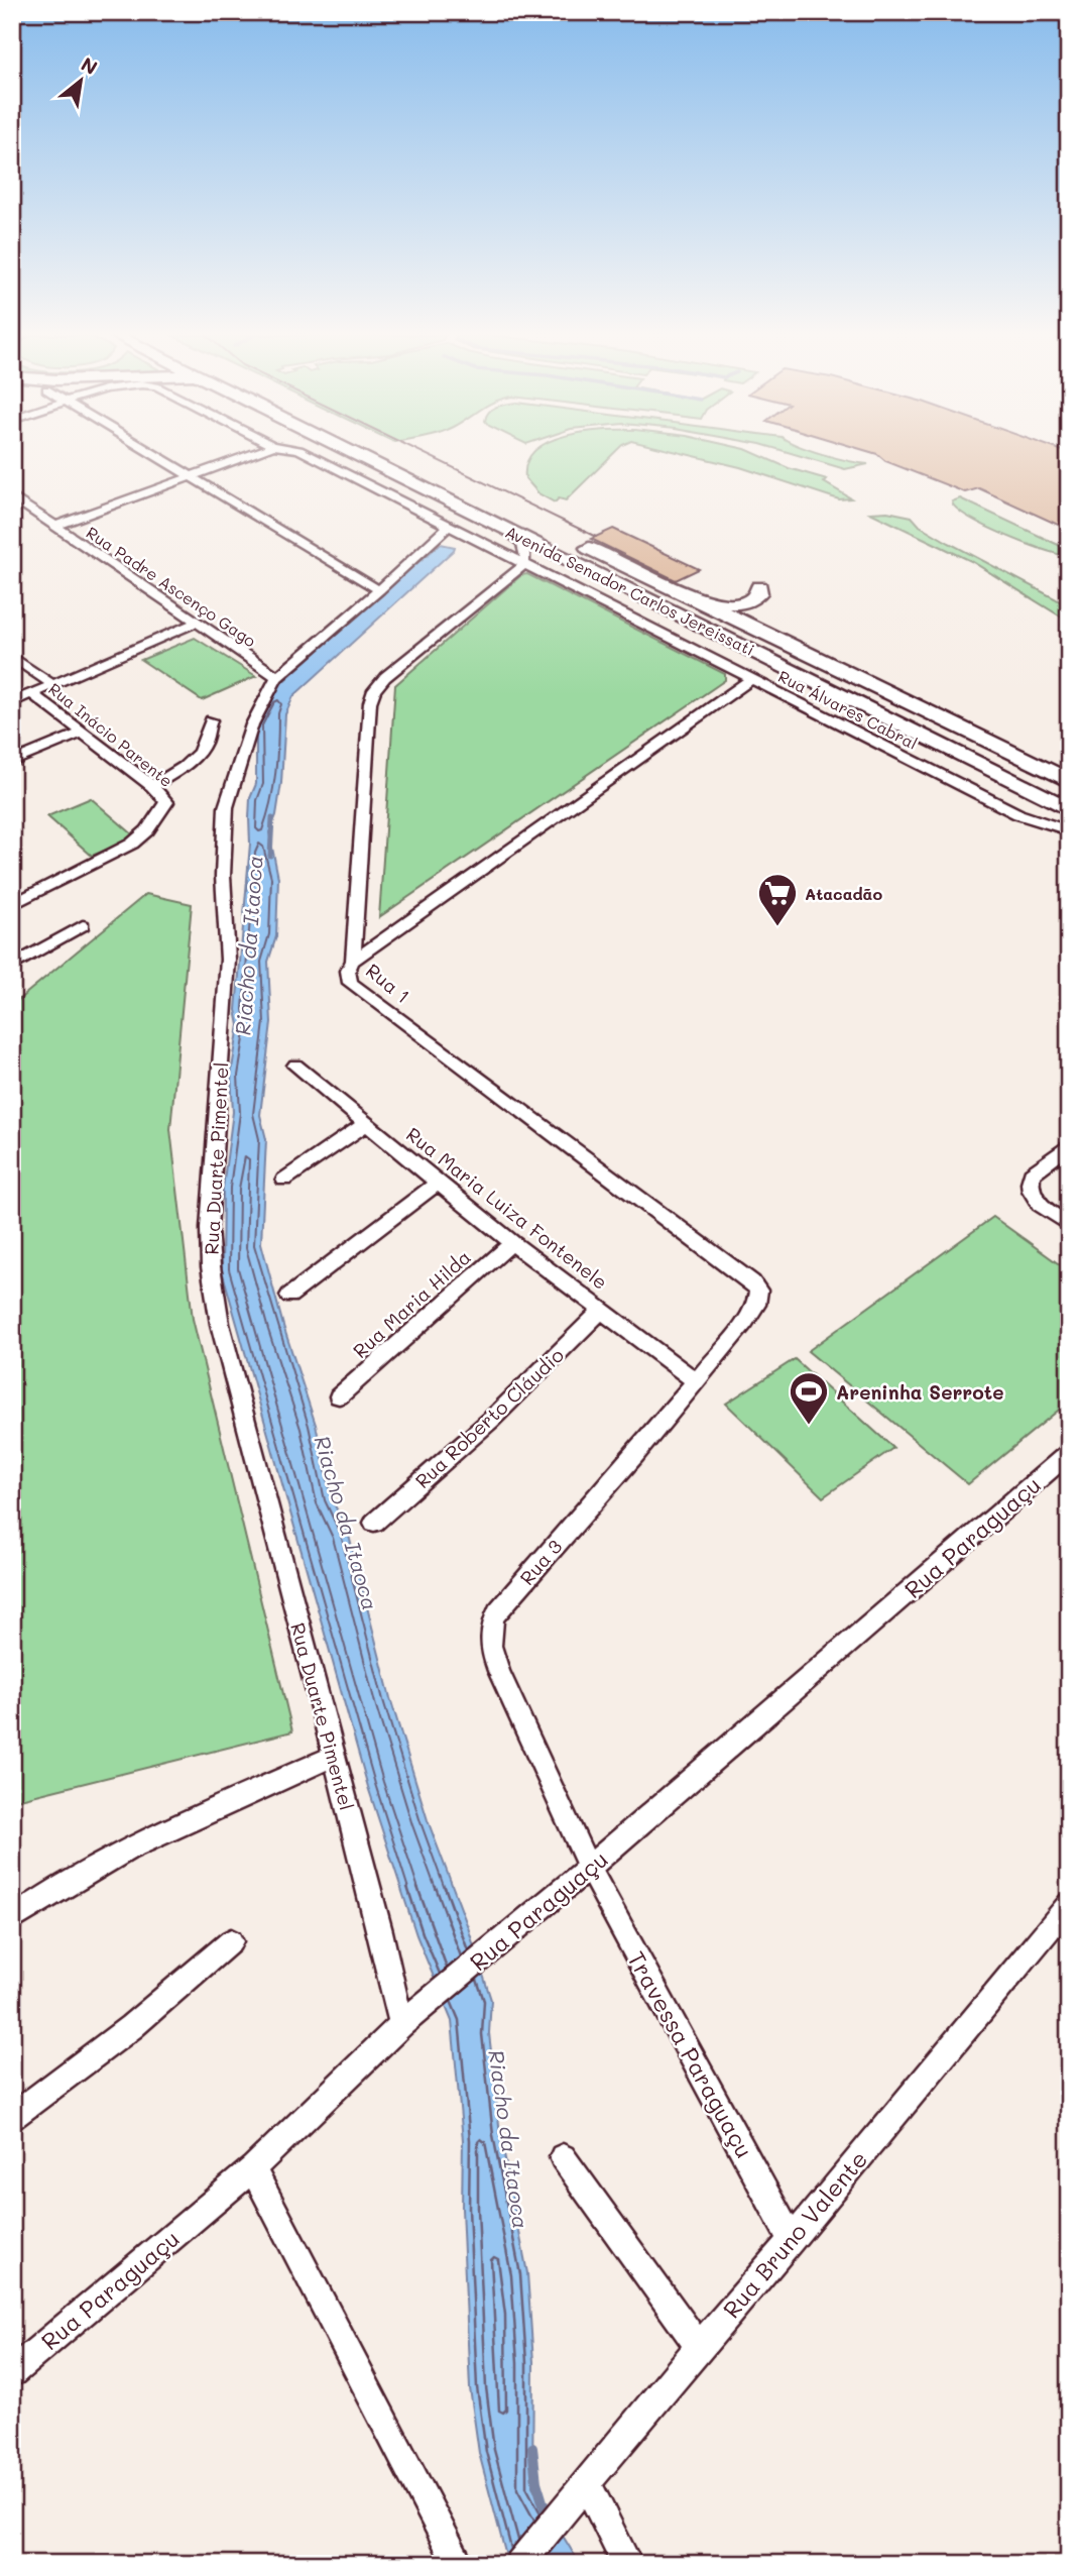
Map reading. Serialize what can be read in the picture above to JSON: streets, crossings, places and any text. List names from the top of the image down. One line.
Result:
{"streets":{"main road":["Avenida Senador Carlos Jereissati"],"street":["Rua Padre Ascenço Gago","Rua Álvares Cabral","Rua Inácio Parente","Rua 1","Rua Duarte Pimentel","Rua Maria Luiza Fontenele","Rua Maria Hilda","Rua Roberto Cláudio","Rua Paraguaçu","Rua 3","Travessa Paraguaçu","Rua Bruno Valente"]},"crossings":[["Rua Padre Ascenço Gago","Rua Duarte Pimentel"],["Rua Álvares Cabral","Rua 1"],["Rua Álvares Cabral","Rua Duarte Pimentel"],["Rua 1","Rua 3"],["Rua Duarte Pimentel","Rua Paraguaçu"],["Rua Maria Luiza Fontenele","Rua Maria Hilda"],["Rua Maria Luiza Fontenele","Rua Roberto Cláudio"],["Rua Maria Luiza Fontenele","Rua 3"],["Rua Paraguaçu","Rua 3"],["Rua Paraguaçu","Travessa Paraguaçu"],["Rua 3","Travessa Paraguaçu"],["Travessa Paraguaçu","Rua Bruno Valente"]],"water":["Riacho da Itaoca"],"places":{"supermarket":["Atacadão"],"sports":["Areninha Serrote"]},"north":"top right"}
